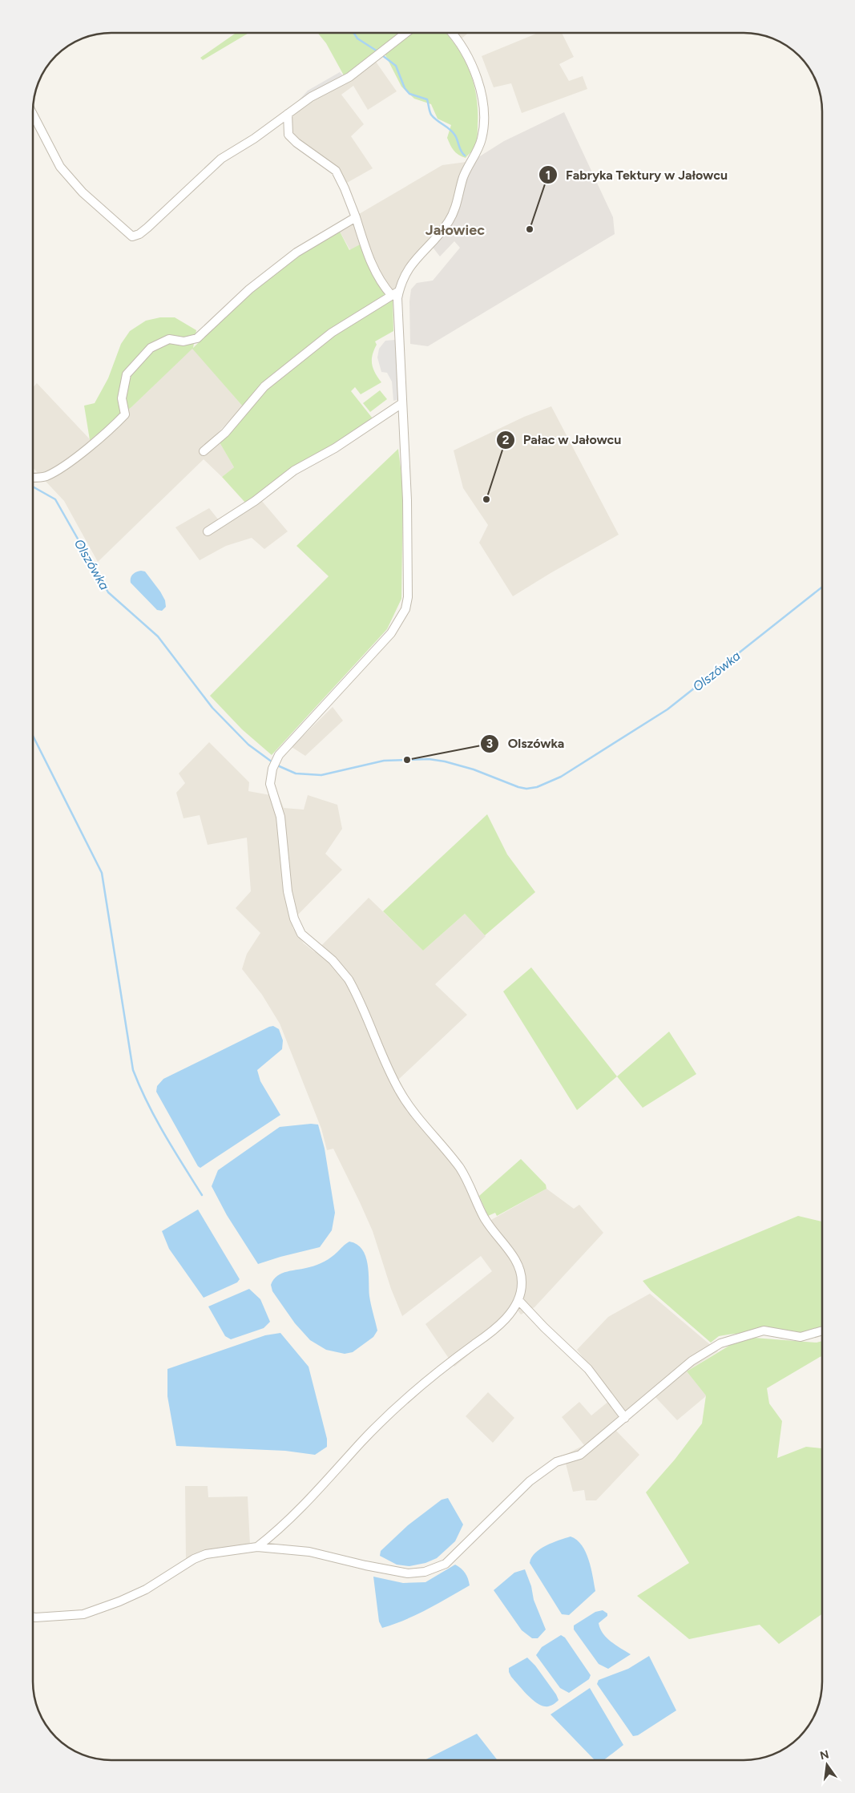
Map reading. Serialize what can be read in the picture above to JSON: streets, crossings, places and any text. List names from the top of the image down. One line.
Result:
{"districts":["Jałowiec"],"water":["Olszówka"],"places":["Fabryka Tektury w Jałowcu","Pałac w Jałowcu","Olszówka"],"north":"top"}
